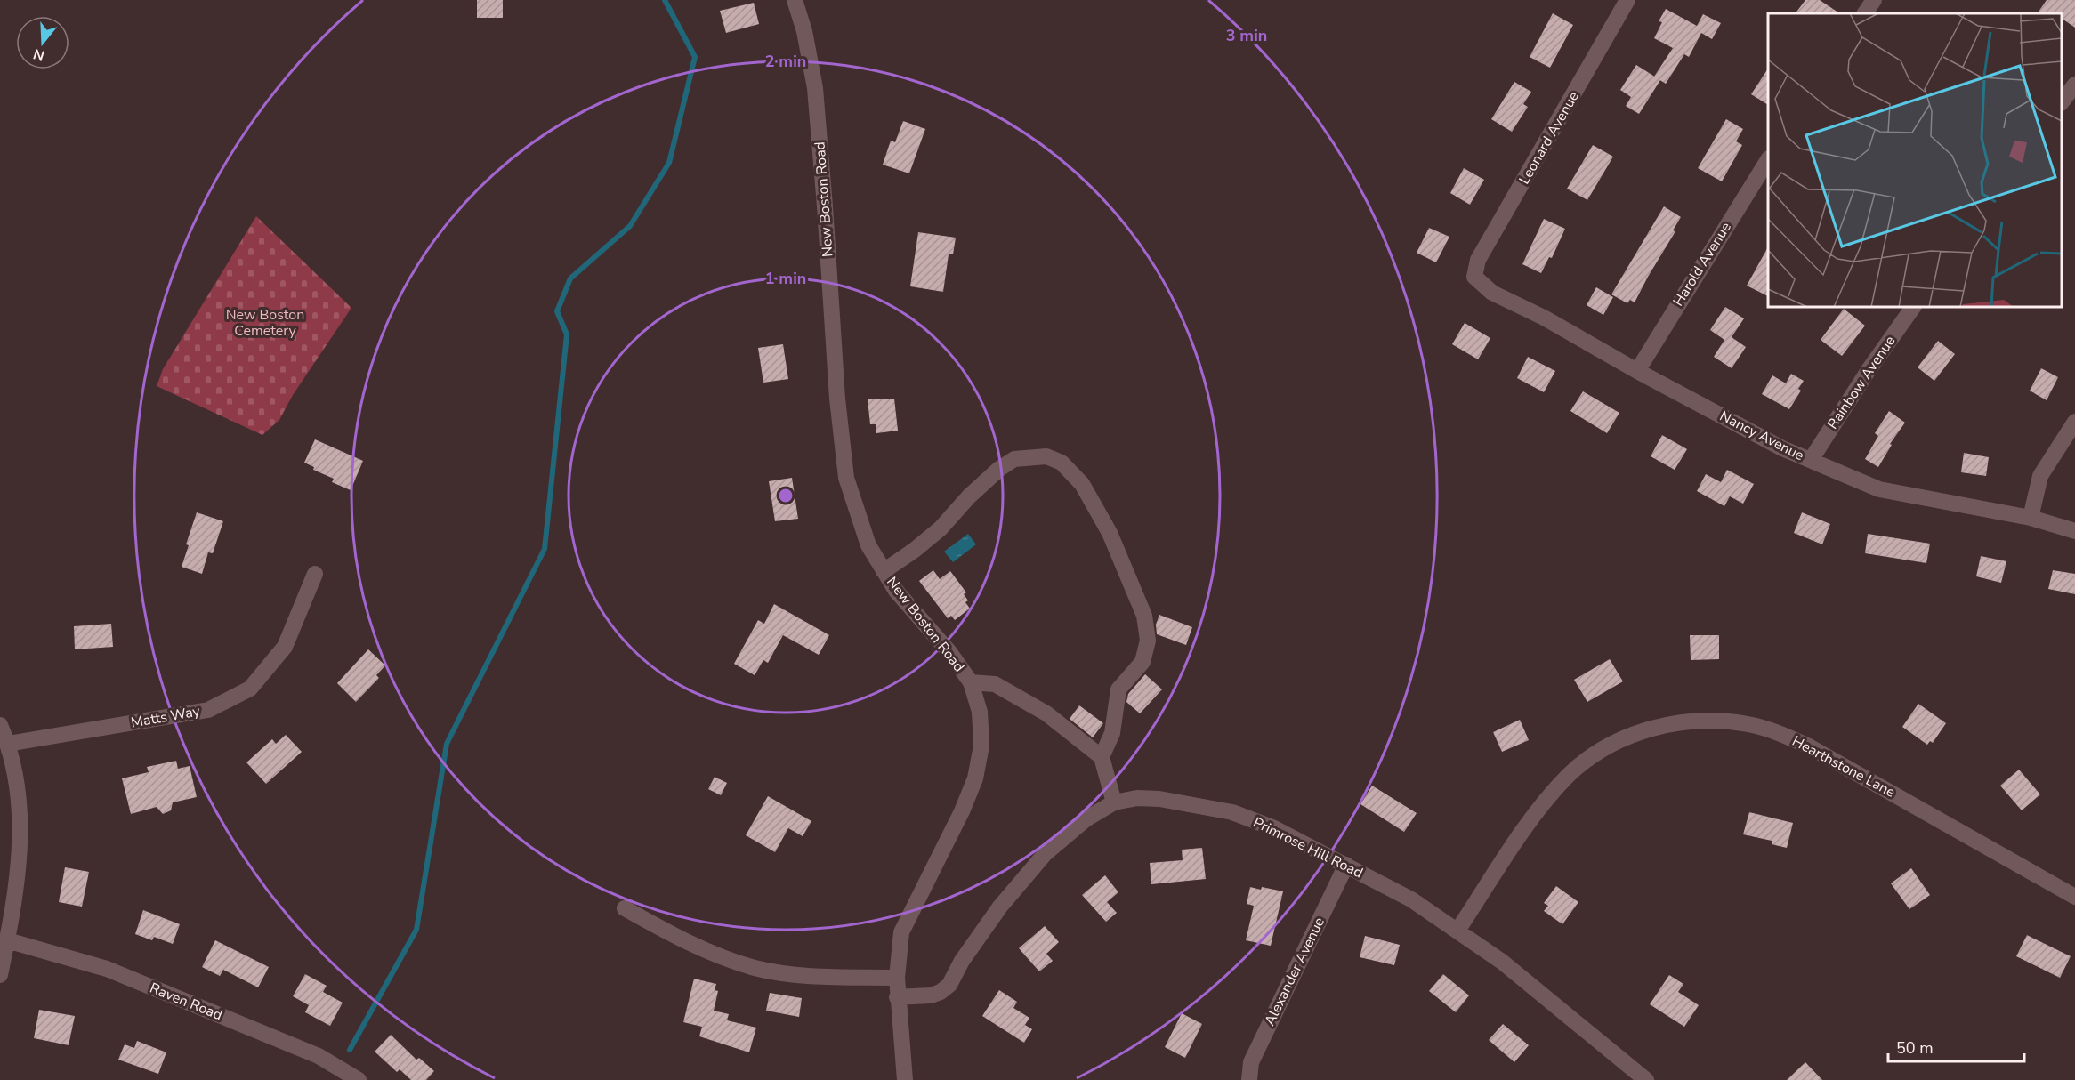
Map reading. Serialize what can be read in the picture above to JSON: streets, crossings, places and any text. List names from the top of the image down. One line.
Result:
{"streets":{"street":["Leonard Avenue","New Boston Road","Harold Avenue","Rainbow Avenue","Nancy Avenue","Matts Way","Hearthstone Lane","Primrose Hill Road","Alexander Avenue","Raven Road"]},"crossings":[["Leonard Avenue","Nancy Avenue"],["New Boston Road","Primrose Hill Road"],["Harold Avenue","Nancy Avenue"],["Rainbow Avenue","Nancy Avenue"],["Hearthstone Lane","Primrose Hill Road"],["Primrose Hill Road","Alexander Avenue"]],"parks":["New Boston Cemetery"],"scale_bar":"50 m","north":"bottom","rings":["3 min","2 min","1 min"]}
